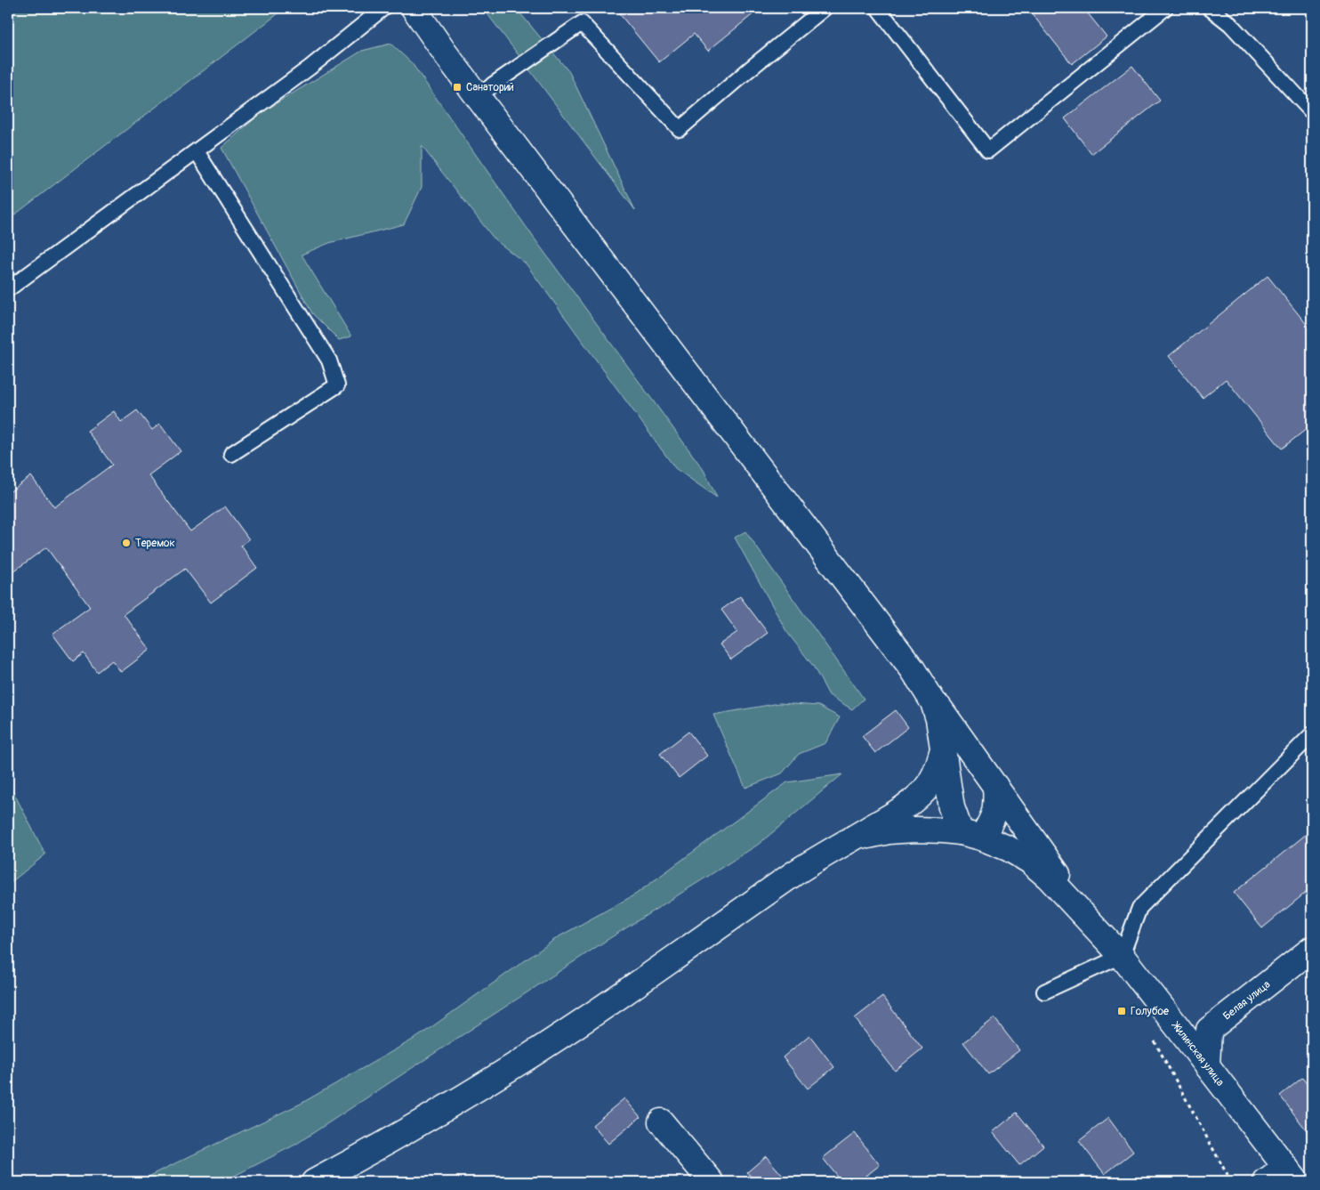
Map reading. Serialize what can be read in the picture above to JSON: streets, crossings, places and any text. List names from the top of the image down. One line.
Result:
{"streets":{"street":["Белая улица","Жилинская улица"]},"crossings":[["Белая улица","Жилинская улица"]],"places":{"transit":["Санаторий","Голубое"],"other":["Теремок"]}}
